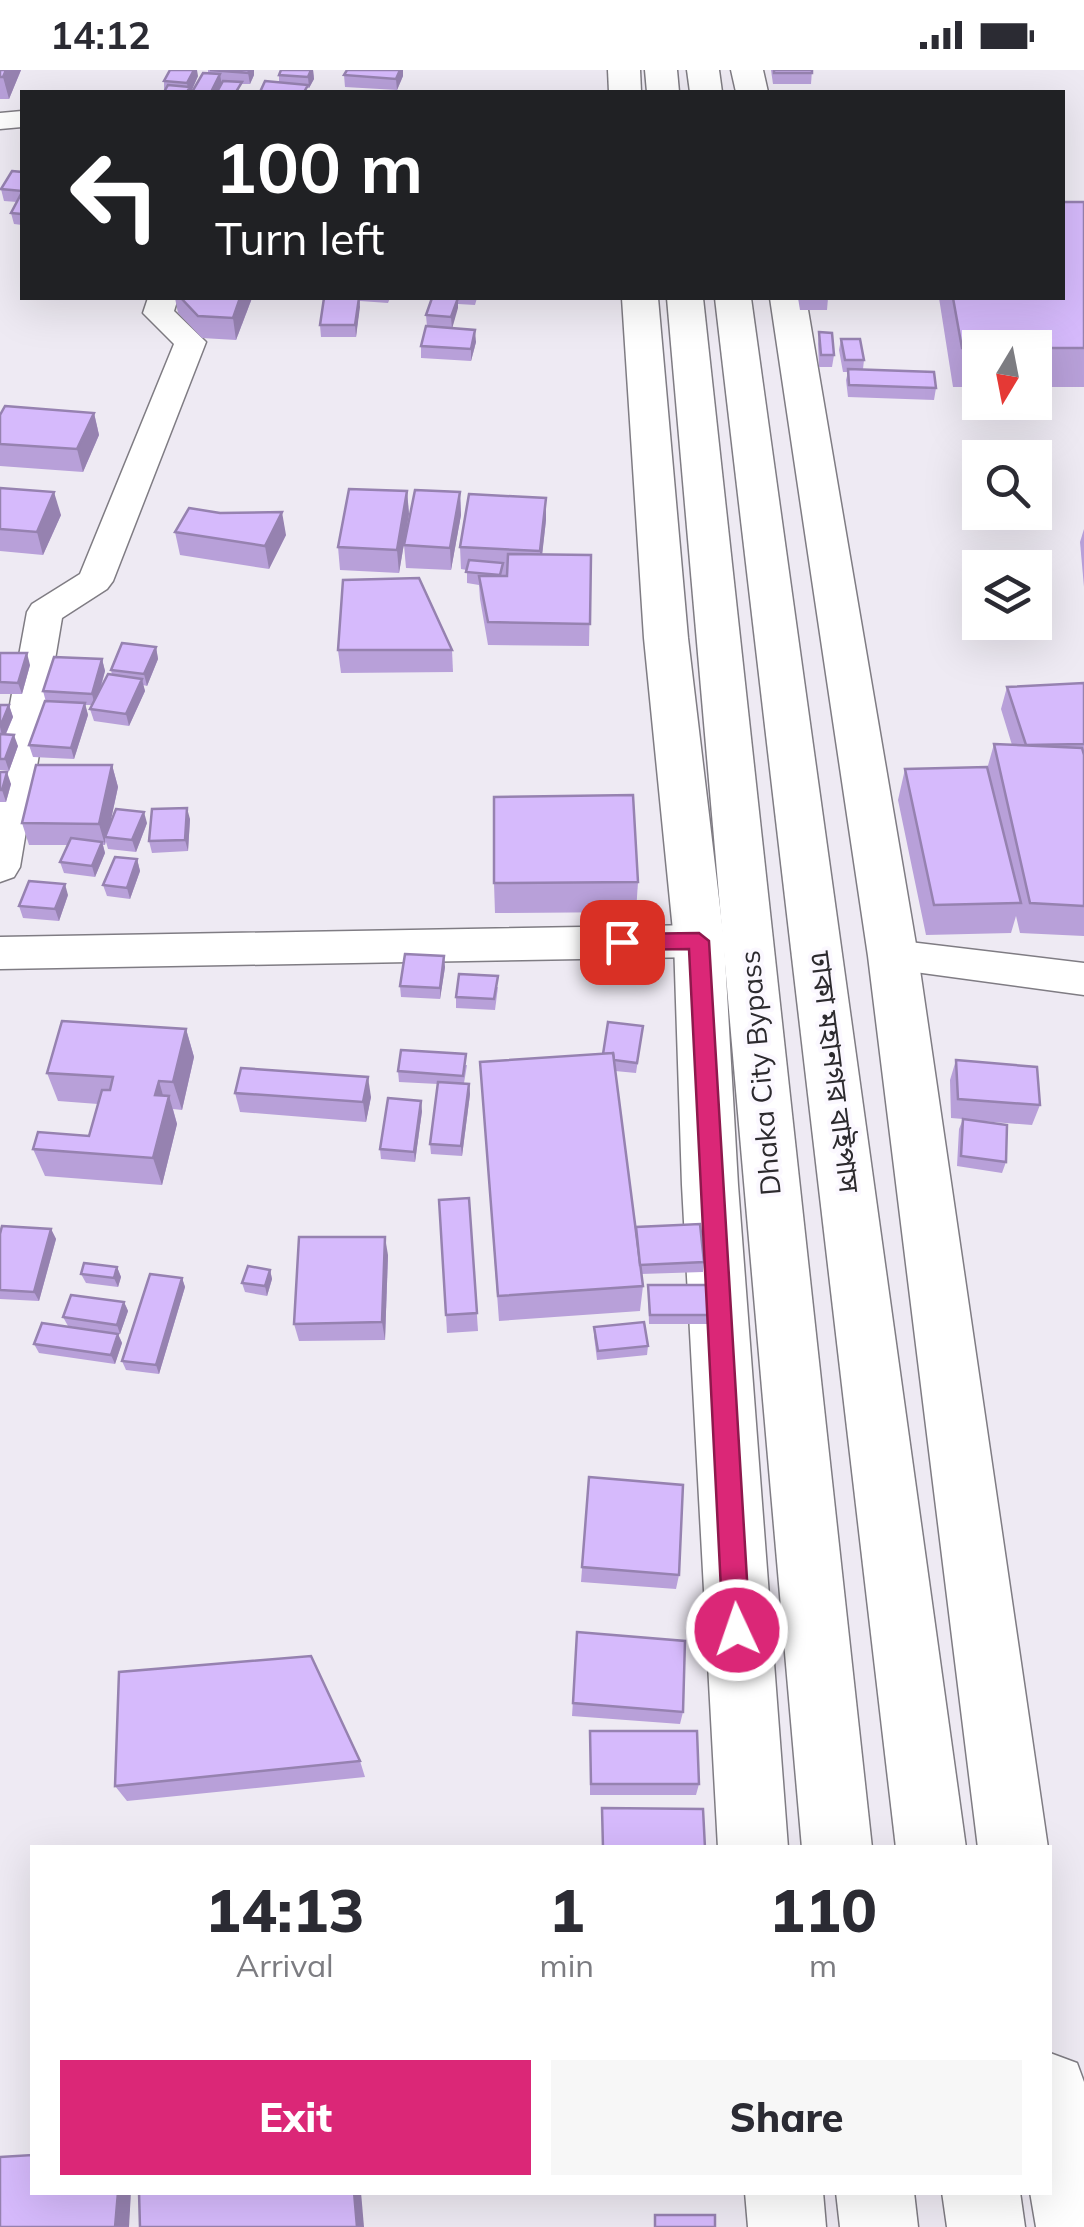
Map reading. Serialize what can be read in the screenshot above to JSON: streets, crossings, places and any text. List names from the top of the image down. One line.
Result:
{"streets":{"main road":["ঢাকা মহানগর বাইপাস","Dhaka City Bypass"]},"north":"bottom","page":{"status":"14:12","turn":["100 m","Turn left"],"eta":["14:13","Arrival","1","min","110","m"],"buttons":["Exit","Share"]}}
